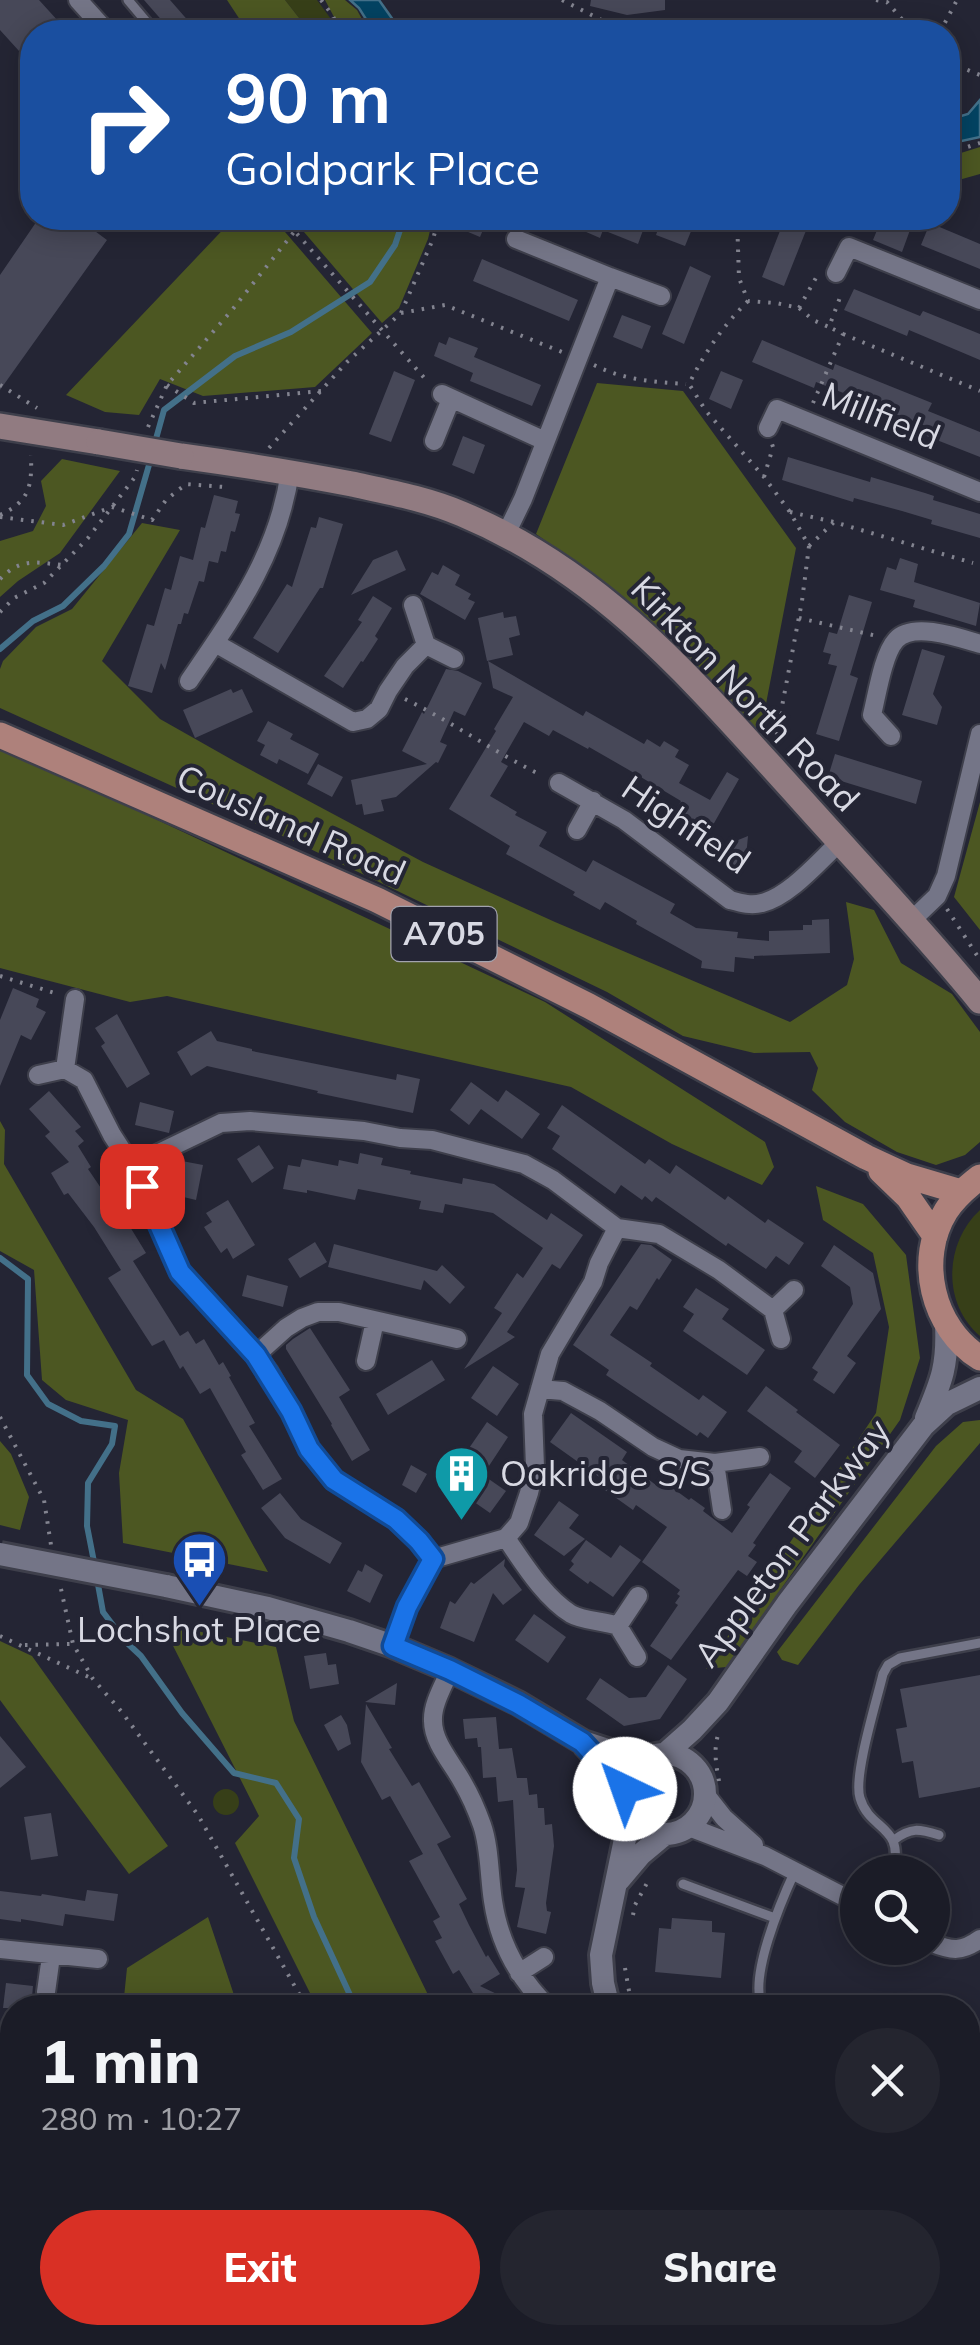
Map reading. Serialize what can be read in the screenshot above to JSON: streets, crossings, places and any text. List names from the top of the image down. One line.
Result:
{"streets":{"main road":["Kirkton North Road","Cousland Road","A705"],"street":["Millfield","Highfield","Appleton Parkway"]},"crossings":[["Kirkton North Road","Highfield"],["Cousland Road","A705"],["A705","Appleton Parkway"]],"places":{"building":["Oakridge S/S"],"bus stop":["Lochshot Place"]},"page":{"turn":["90 m","Goldpark Place"],"heading":["1 min","280 m · 10:27"],"buttons":["Exit","Share"]}}
